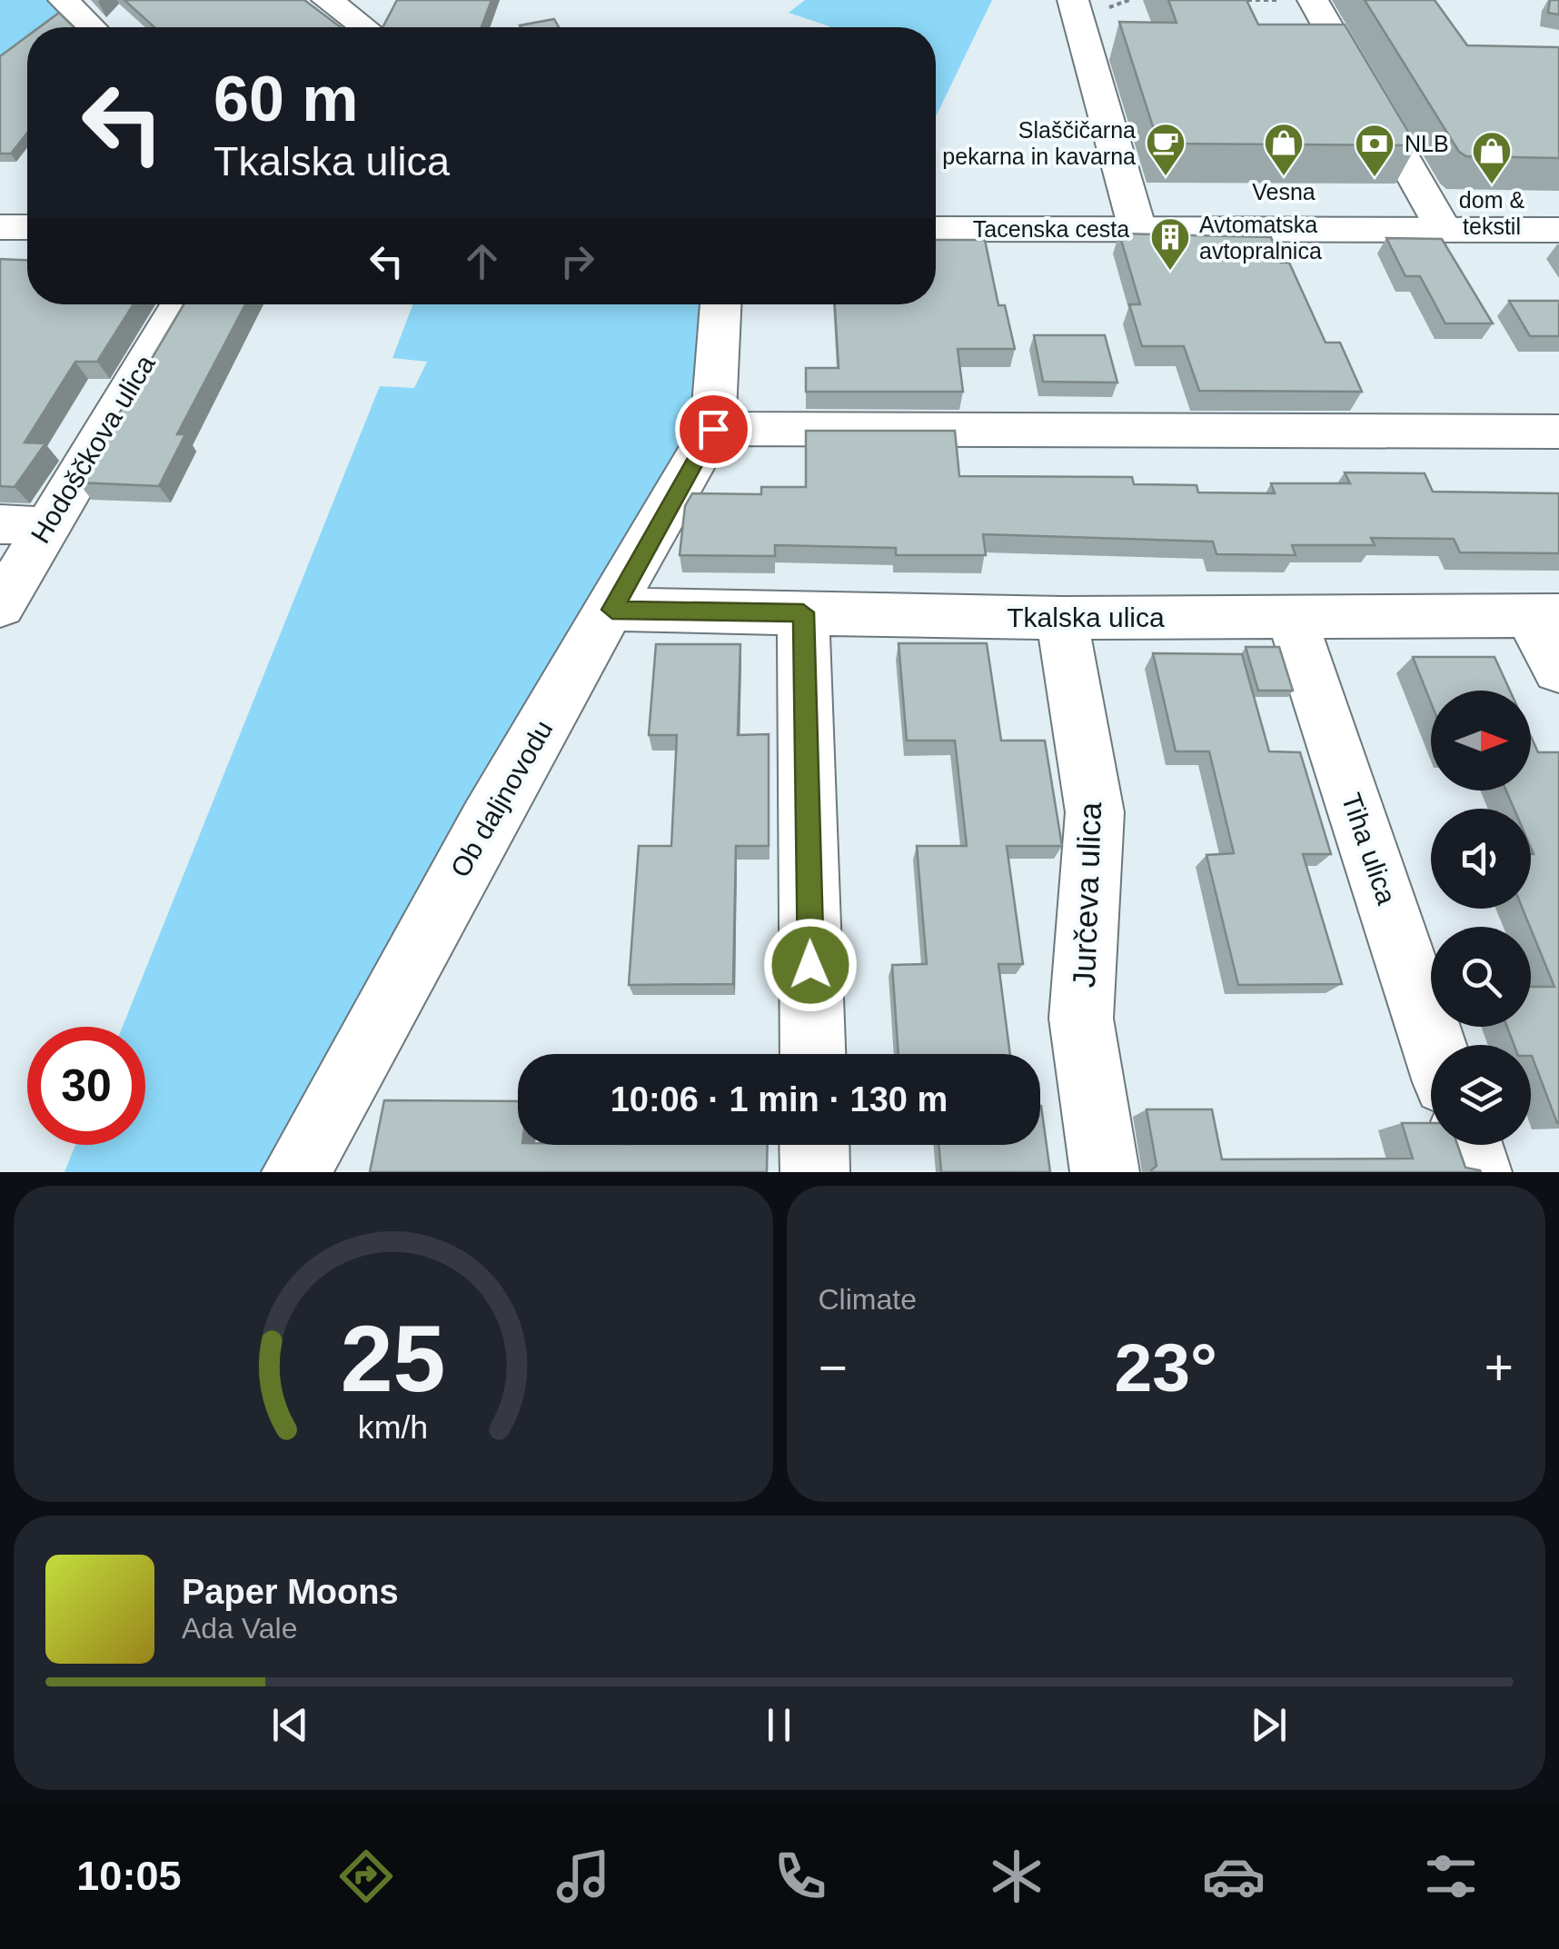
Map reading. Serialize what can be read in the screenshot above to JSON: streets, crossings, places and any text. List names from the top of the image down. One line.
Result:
{"streets":{"street":["Tacenska cesta","Hodoščkova ulica","Tkalska ulica","Ob daljnovodu","Tiha ulica","Jurčeva ulica"]},"crossings":[["Tkalska ulica","Ob daljnovodu"],["Tkalska ulica","Tiha ulica"],["Tkalska ulica","Jurčeva ulica"]],"places":{"cafe":["Slaščičarna pekarna in kavarna"],"shop":["Vesna","dom & tekstil"],"bank":["NLB"],"building":["Avtomatska avtopralnica"]},"north":"right","page":{"turn":["60 m","Tkalska ulica"],"limit":"30","trip":"10:06 · 1 min · 130 m","tile":"Climate","heat":["−","23°","+"],"song":["Paper Moons","Ada Vale"],"tabs":"10:05","gauge":["25","km/h"]}}
